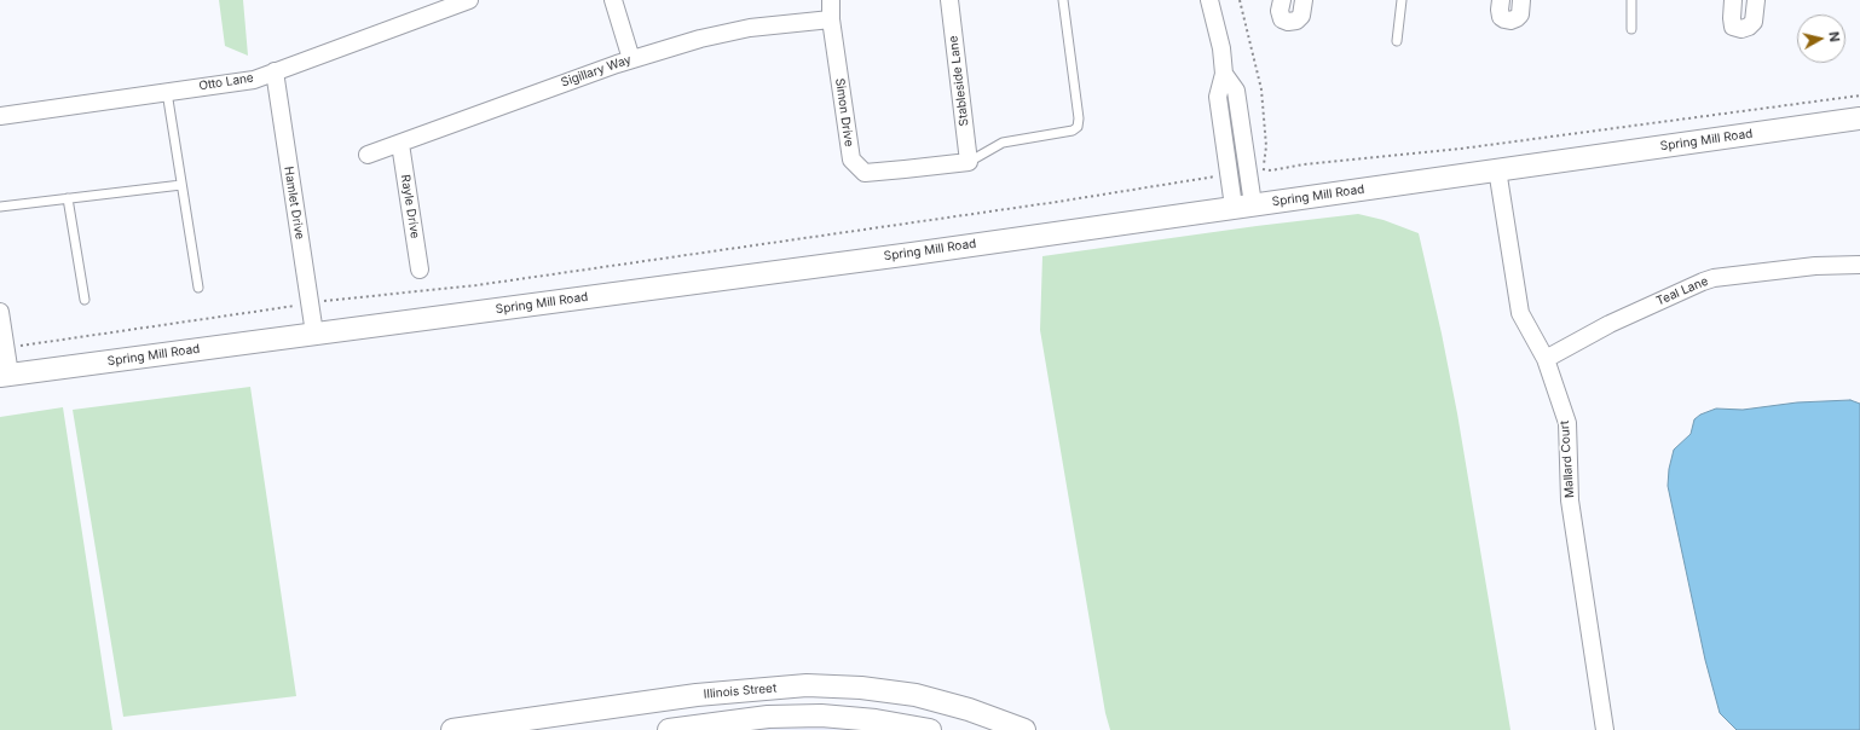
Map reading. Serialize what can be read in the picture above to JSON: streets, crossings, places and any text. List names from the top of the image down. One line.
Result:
{"streets":{"street":["Sigillary Way","Stableside Lane","Otto Lane","Simon Drive","Spring Mill Road","Hamlet Drive","Rayle Drive","Teal Lane","Mallard Court","Illinois Street"]},"crossings":[["Sigillary Way","Simon Drive"],["Sigillary Way","Rayle Drive"],["Stableside Lane","Simon Drive"],["Otto Lane","Hamlet Drive"],["Spring Mill Road","Hamlet Drive"],["Spring Mill Road","Mallard Court"],["Teal Lane","Mallard Court"]],"north":"right"}
